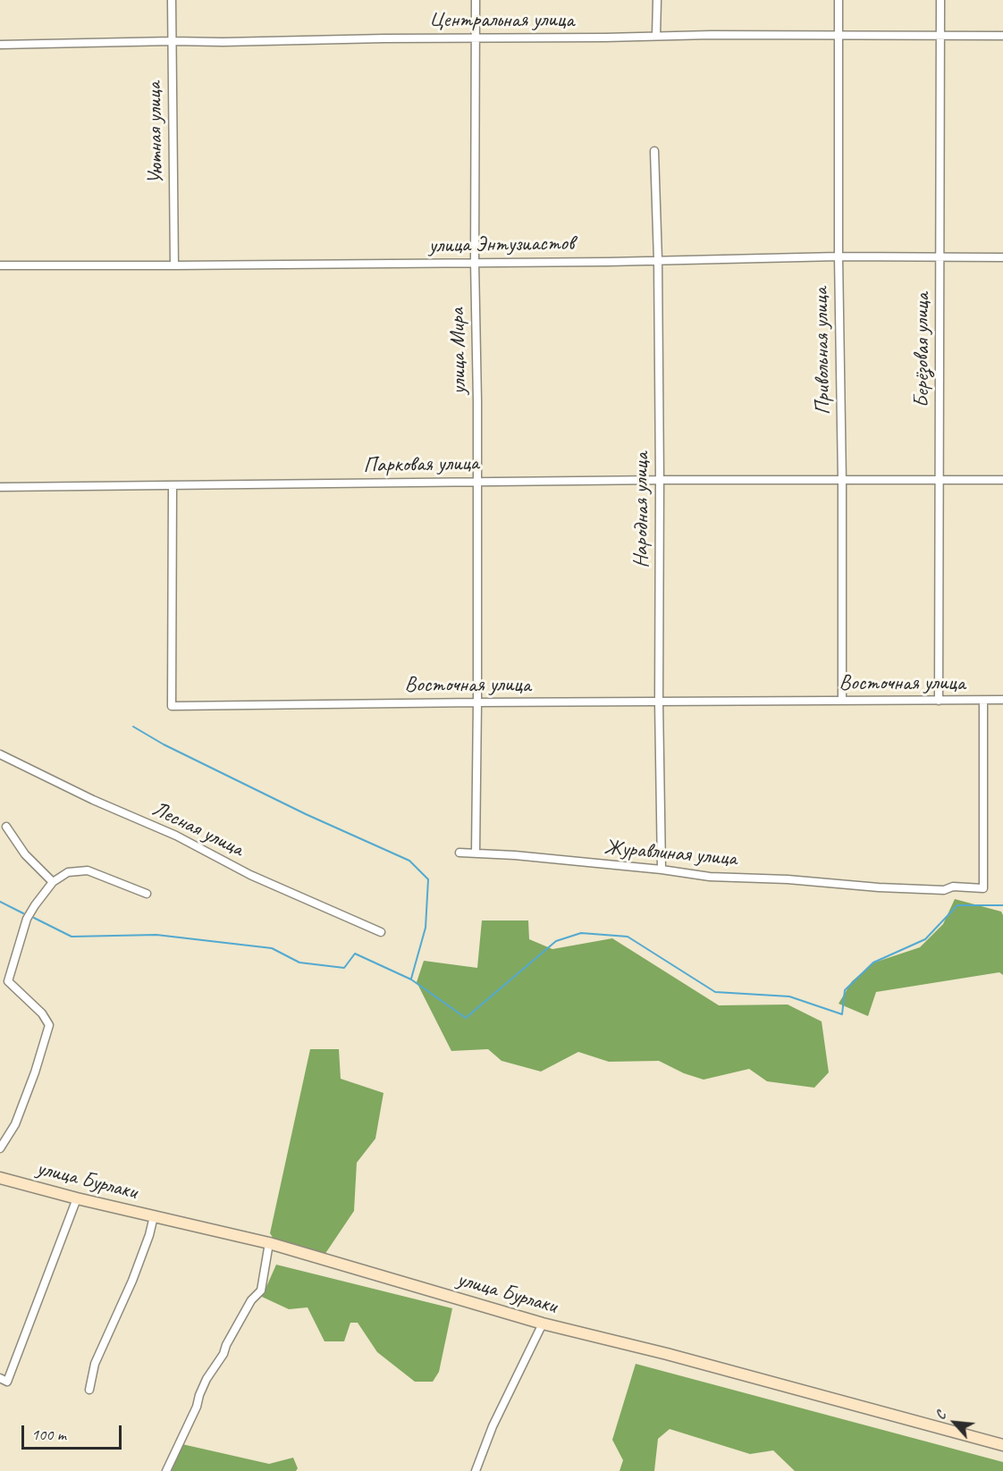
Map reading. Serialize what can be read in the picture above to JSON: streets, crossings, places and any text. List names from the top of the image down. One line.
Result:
{"streets":{"street":["Центральная улица","Уютная улица","улица Энтузиастов","Берёзовая улица","улица Мира","Привольная улица","Парковая улица","Народная улица","Восточная улица","Лесная улица","Журавлиная улица","улица Бурлаки"]},"crossings":[["Центральная улица","Уютная улица"],["Центральная улица","Берёзовая улица"],["Центральная улица","улица Мира"],["Центральная улица","Привольная улица"],["Уютная улица","улица Энтузиастов"],["улица Энтузиастов","Берёзовая улица"],["улица Энтузиастов","улица Мира"],["улица Энтузиастов","Привольная улица"],["улица Энтузиастов","Народная улица"],["Берёзовая улица","Парковая улица"],["Берёзовая улица","Восточная улица"],["улица Мира","Парковая улица"],["улица Мира","Восточная улица"],["улица Мира","Журавлиная улица"],["Привольная улица","Парковая улица"],["Привольная улица","Восточная улица"],["Парковая улица","Народная улица"],["Парковая улица","Восточная улица"],["Народная улица","Восточная улица"],["Народная улица","Журавлиная улица"],["Восточная улица","Журавлиная улица"]],"scale_bar":"100 m","north":"top left"}
